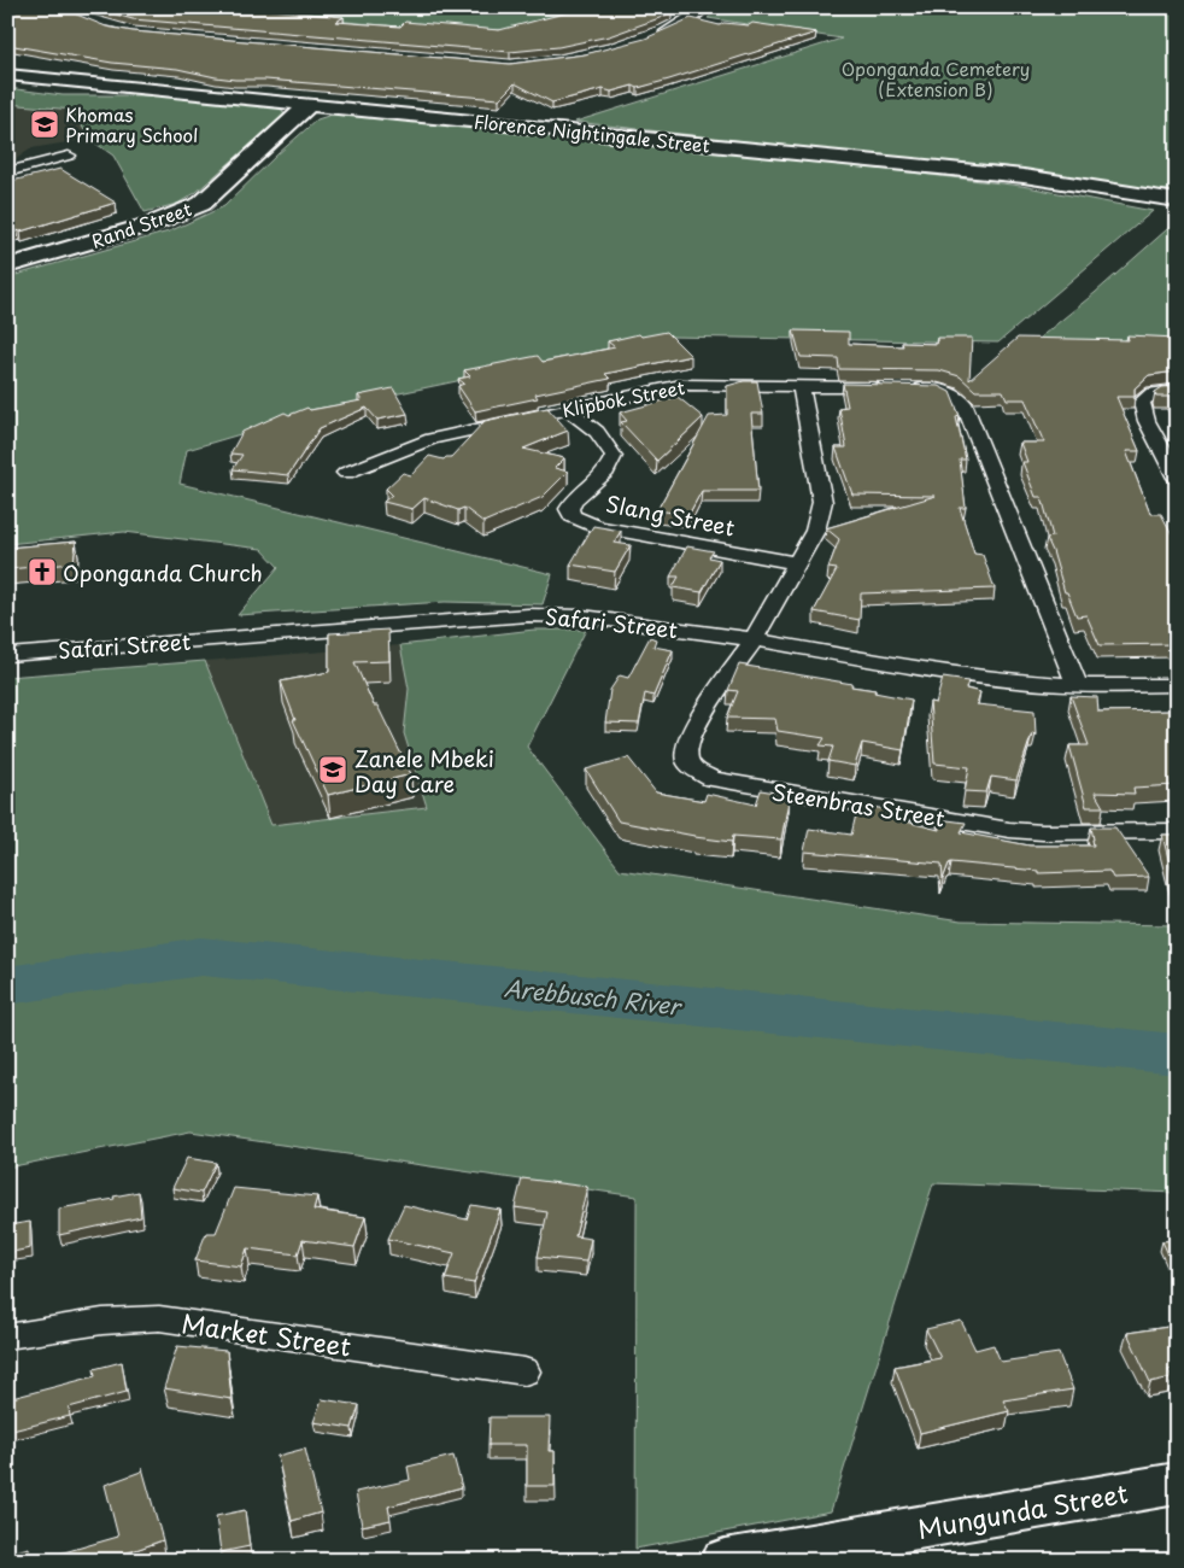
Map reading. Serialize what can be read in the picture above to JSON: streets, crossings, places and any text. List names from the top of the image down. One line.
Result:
{"streets":{"main road":["Florence Nightingale Street","Rand Street","Mungunda Street"],"street":["Klipbok Street","Slang Street","Safari Street","Steenbras Street","Market Street"]},"crossings":[["Florence Nightingale Street","Rand Street"],["Klipbok Street","Slang Street"],["Klipbok Street","Safari Street"],["Klipbok Street","Steenbras Street"],["Slang Street","Steenbras Street"],["Safari Street","Steenbras Street"]],"water":["Arebbusch River"],"parks":["Oponganda Cemetery (Extension B)"],"places":{"school or university":["Khomas Primary School","Zanele Mbeki Day Care"],"church":["Oponganda Church"]}}
